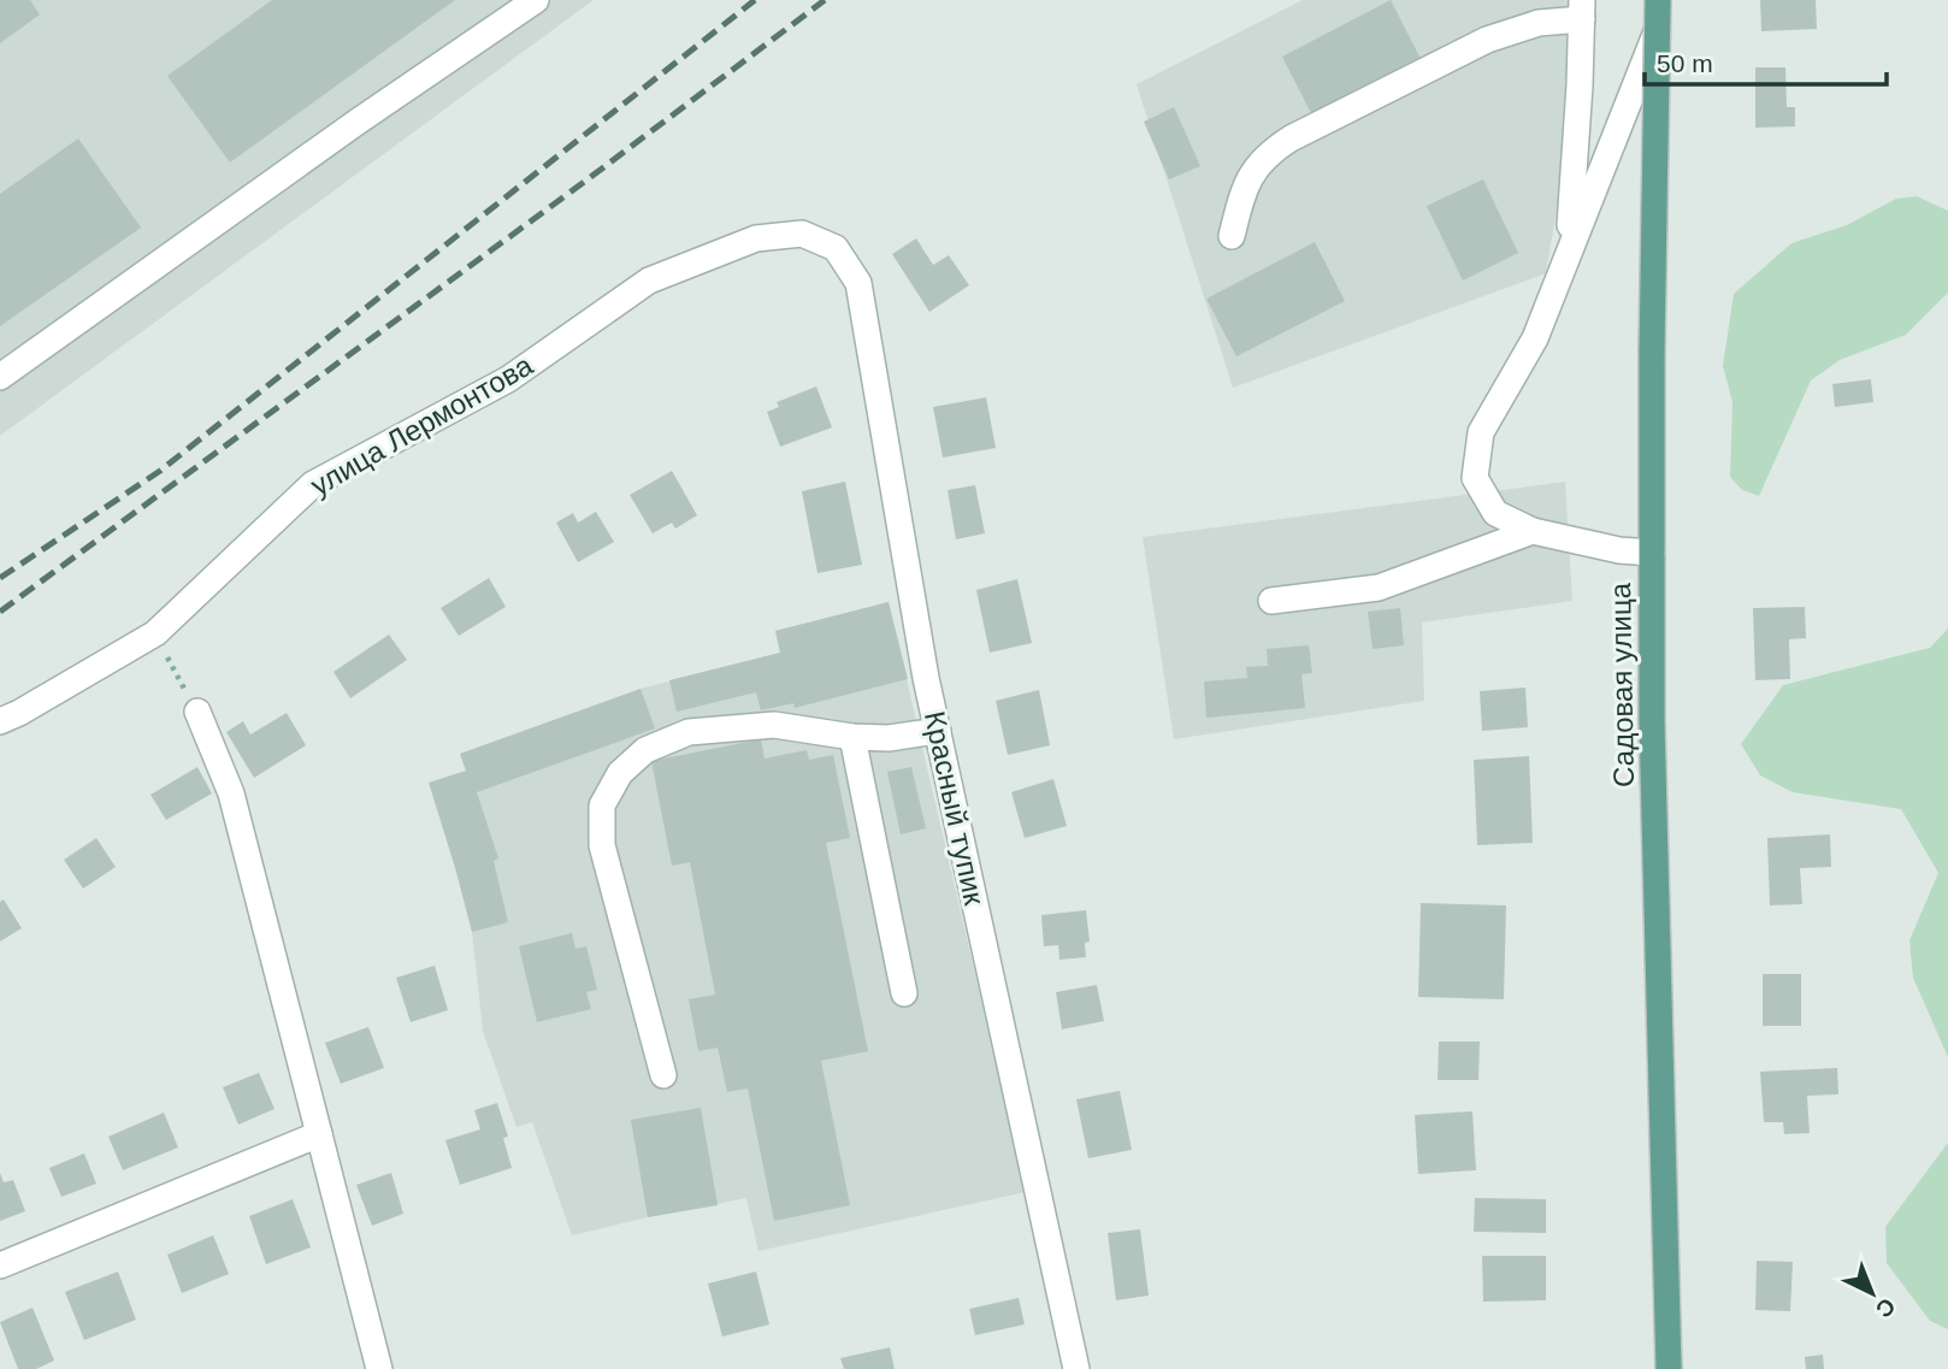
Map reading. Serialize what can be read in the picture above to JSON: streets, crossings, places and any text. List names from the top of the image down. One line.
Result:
{"streets":{"main road":["Садовая улица"],"street":["улица Лермонтова","Красный тупик"]},"crossings":[["улица Лермонтова","Красный тупик"]],"scale_bar":"50 m","north":"bottom right"}
